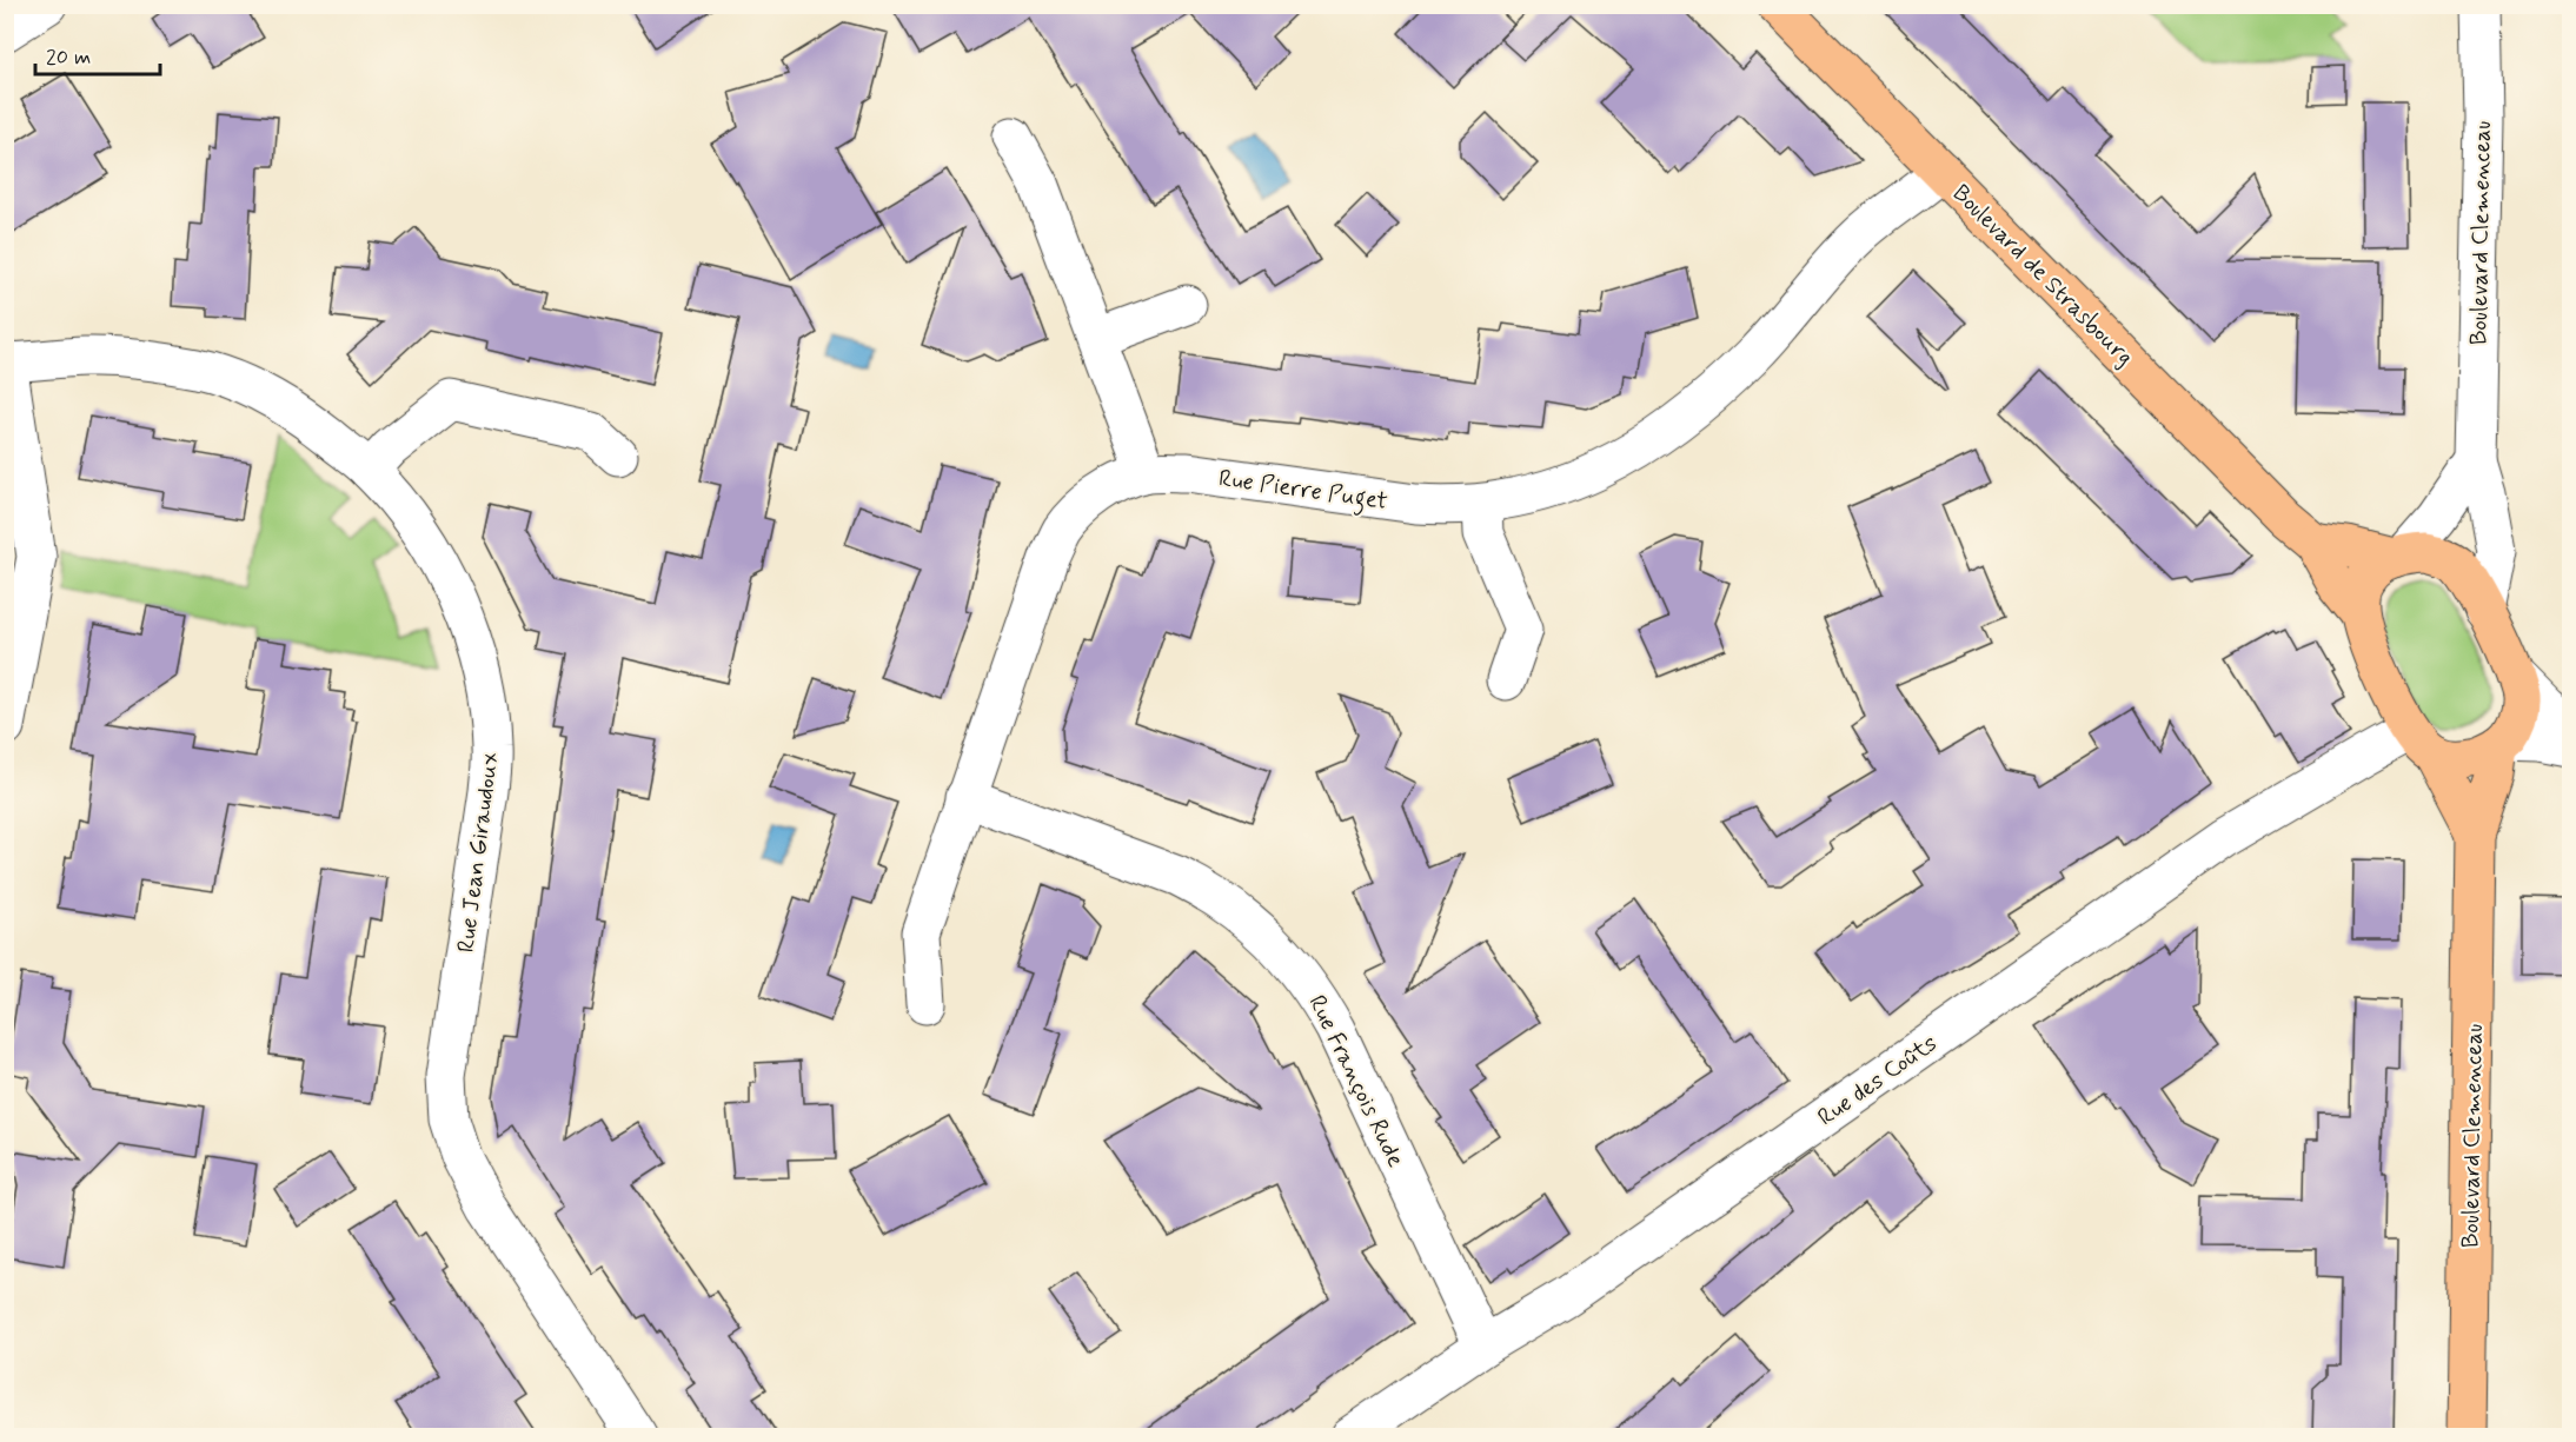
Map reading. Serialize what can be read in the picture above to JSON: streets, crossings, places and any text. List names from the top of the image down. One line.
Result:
{"streets":{"main road":["Boulevard Clemenceau","Boulevard de Strasbourg"],"street":["Rue Pierre Puget","Rue Jean Giraudoux","Rue des Coûts","Rue François Rude"]},"crossings":[["Boulevard Clemenceau","Boulevard de Strasbourg"],["Boulevard Clemenceau","Rue des Coûts"],["Boulevard de Strasbourg","Rue Pierre Puget"],["Boulevard de Strasbourg","Rue des Coûts"],["Rue Pierre Puget","Rue François Rude"],["Rue des Coûts","Rue François Rude"]],"scale_bar":"20 m"}
